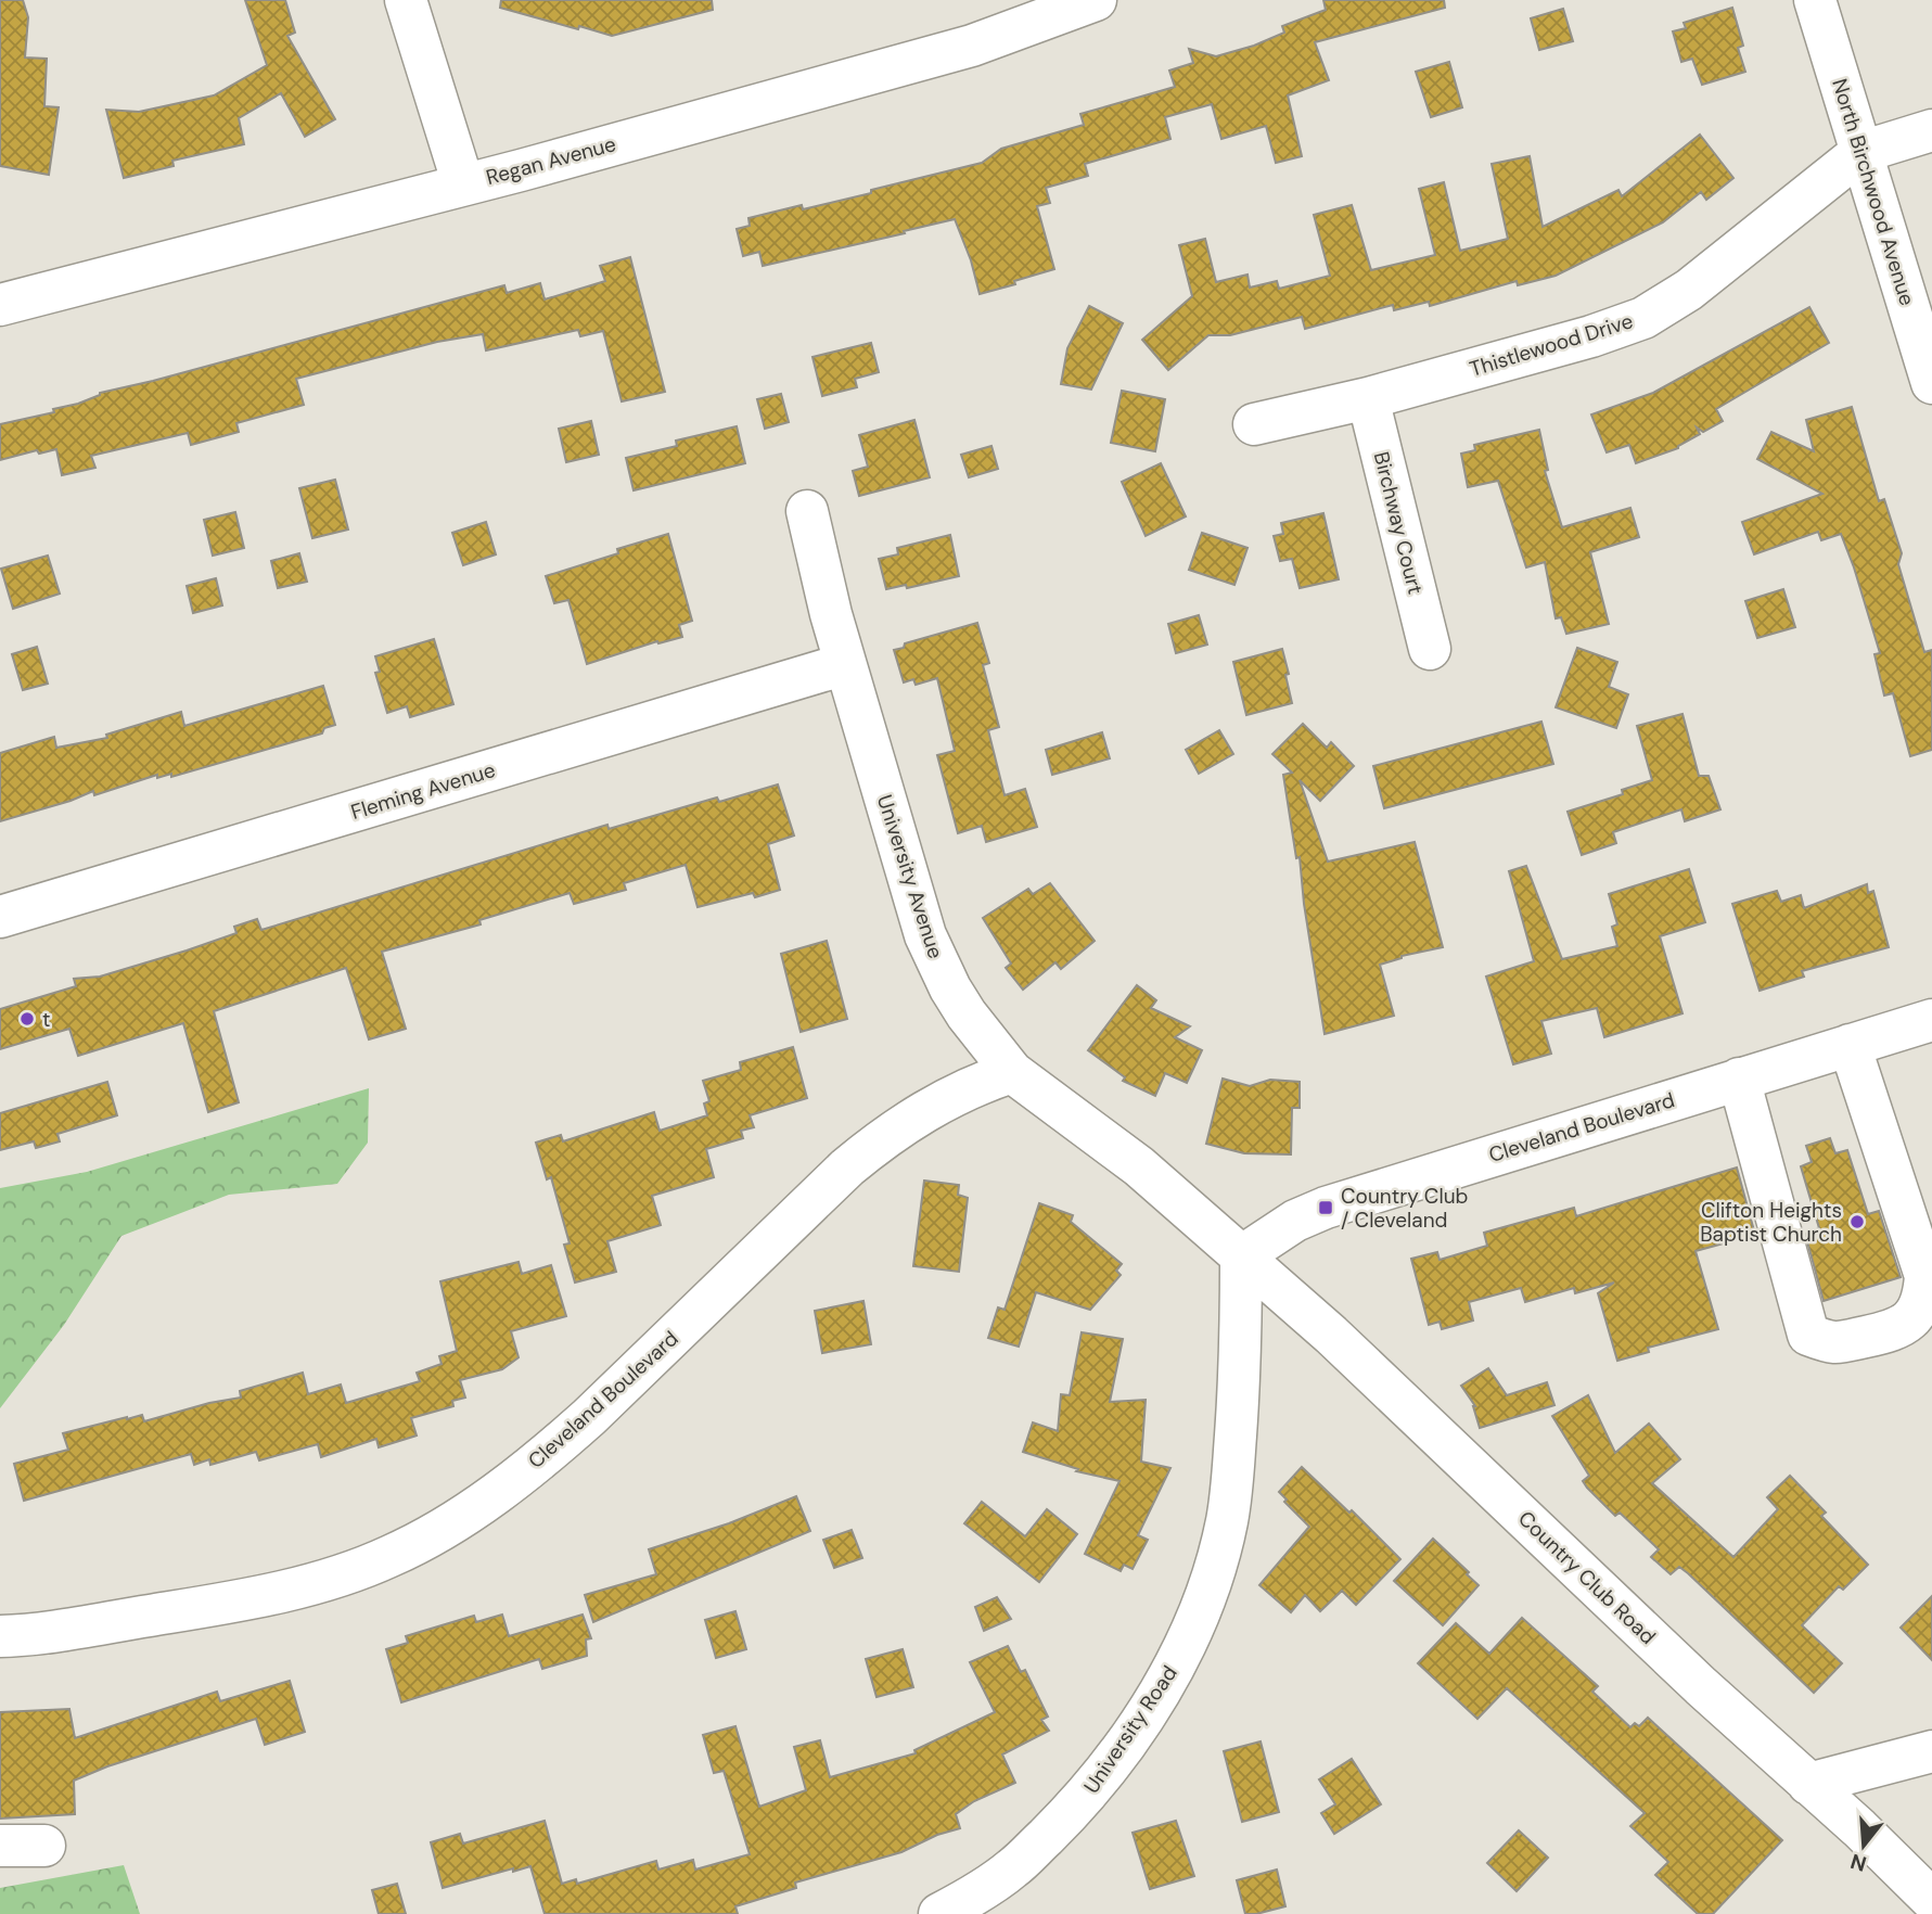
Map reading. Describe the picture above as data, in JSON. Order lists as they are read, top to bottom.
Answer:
{
  "streets": {
    "street": [
      "Regan Avenue",
      "North Birchwood Avenue",
      "Thistlewood Drive",
      "Birchway Court",
      "Fleming Avenue",
      "University Avenue",
      "Cleveland Boulevard",
      "Country Club Road",
      "University Road"
    ]
  },
  "crossings": [
    ["North Birchwood Avenue", "Thistlewood Drive"],
    ["Thistlewood Drive", "Birchway Court"],
    ["Fleming Avenue", "University Avenue"],
    ["University Avenue", "Cleveland Boulevard"],
    ["University Avenue", "Country Club Road"],
    ["University Avenue", "University Road"],
    ["Cleveland Boulevard", "Country Club Road"],
    ["Cleveland Boulevard", "University Road"],
    ["Country Club Road", "University Road"]
  ],
  "places": {
    "other": ["t", "Clifton Heights Baptist Church"],
    "transit": ["Country Club / Cleveland"]
  },
  "north": "bottom"
}
